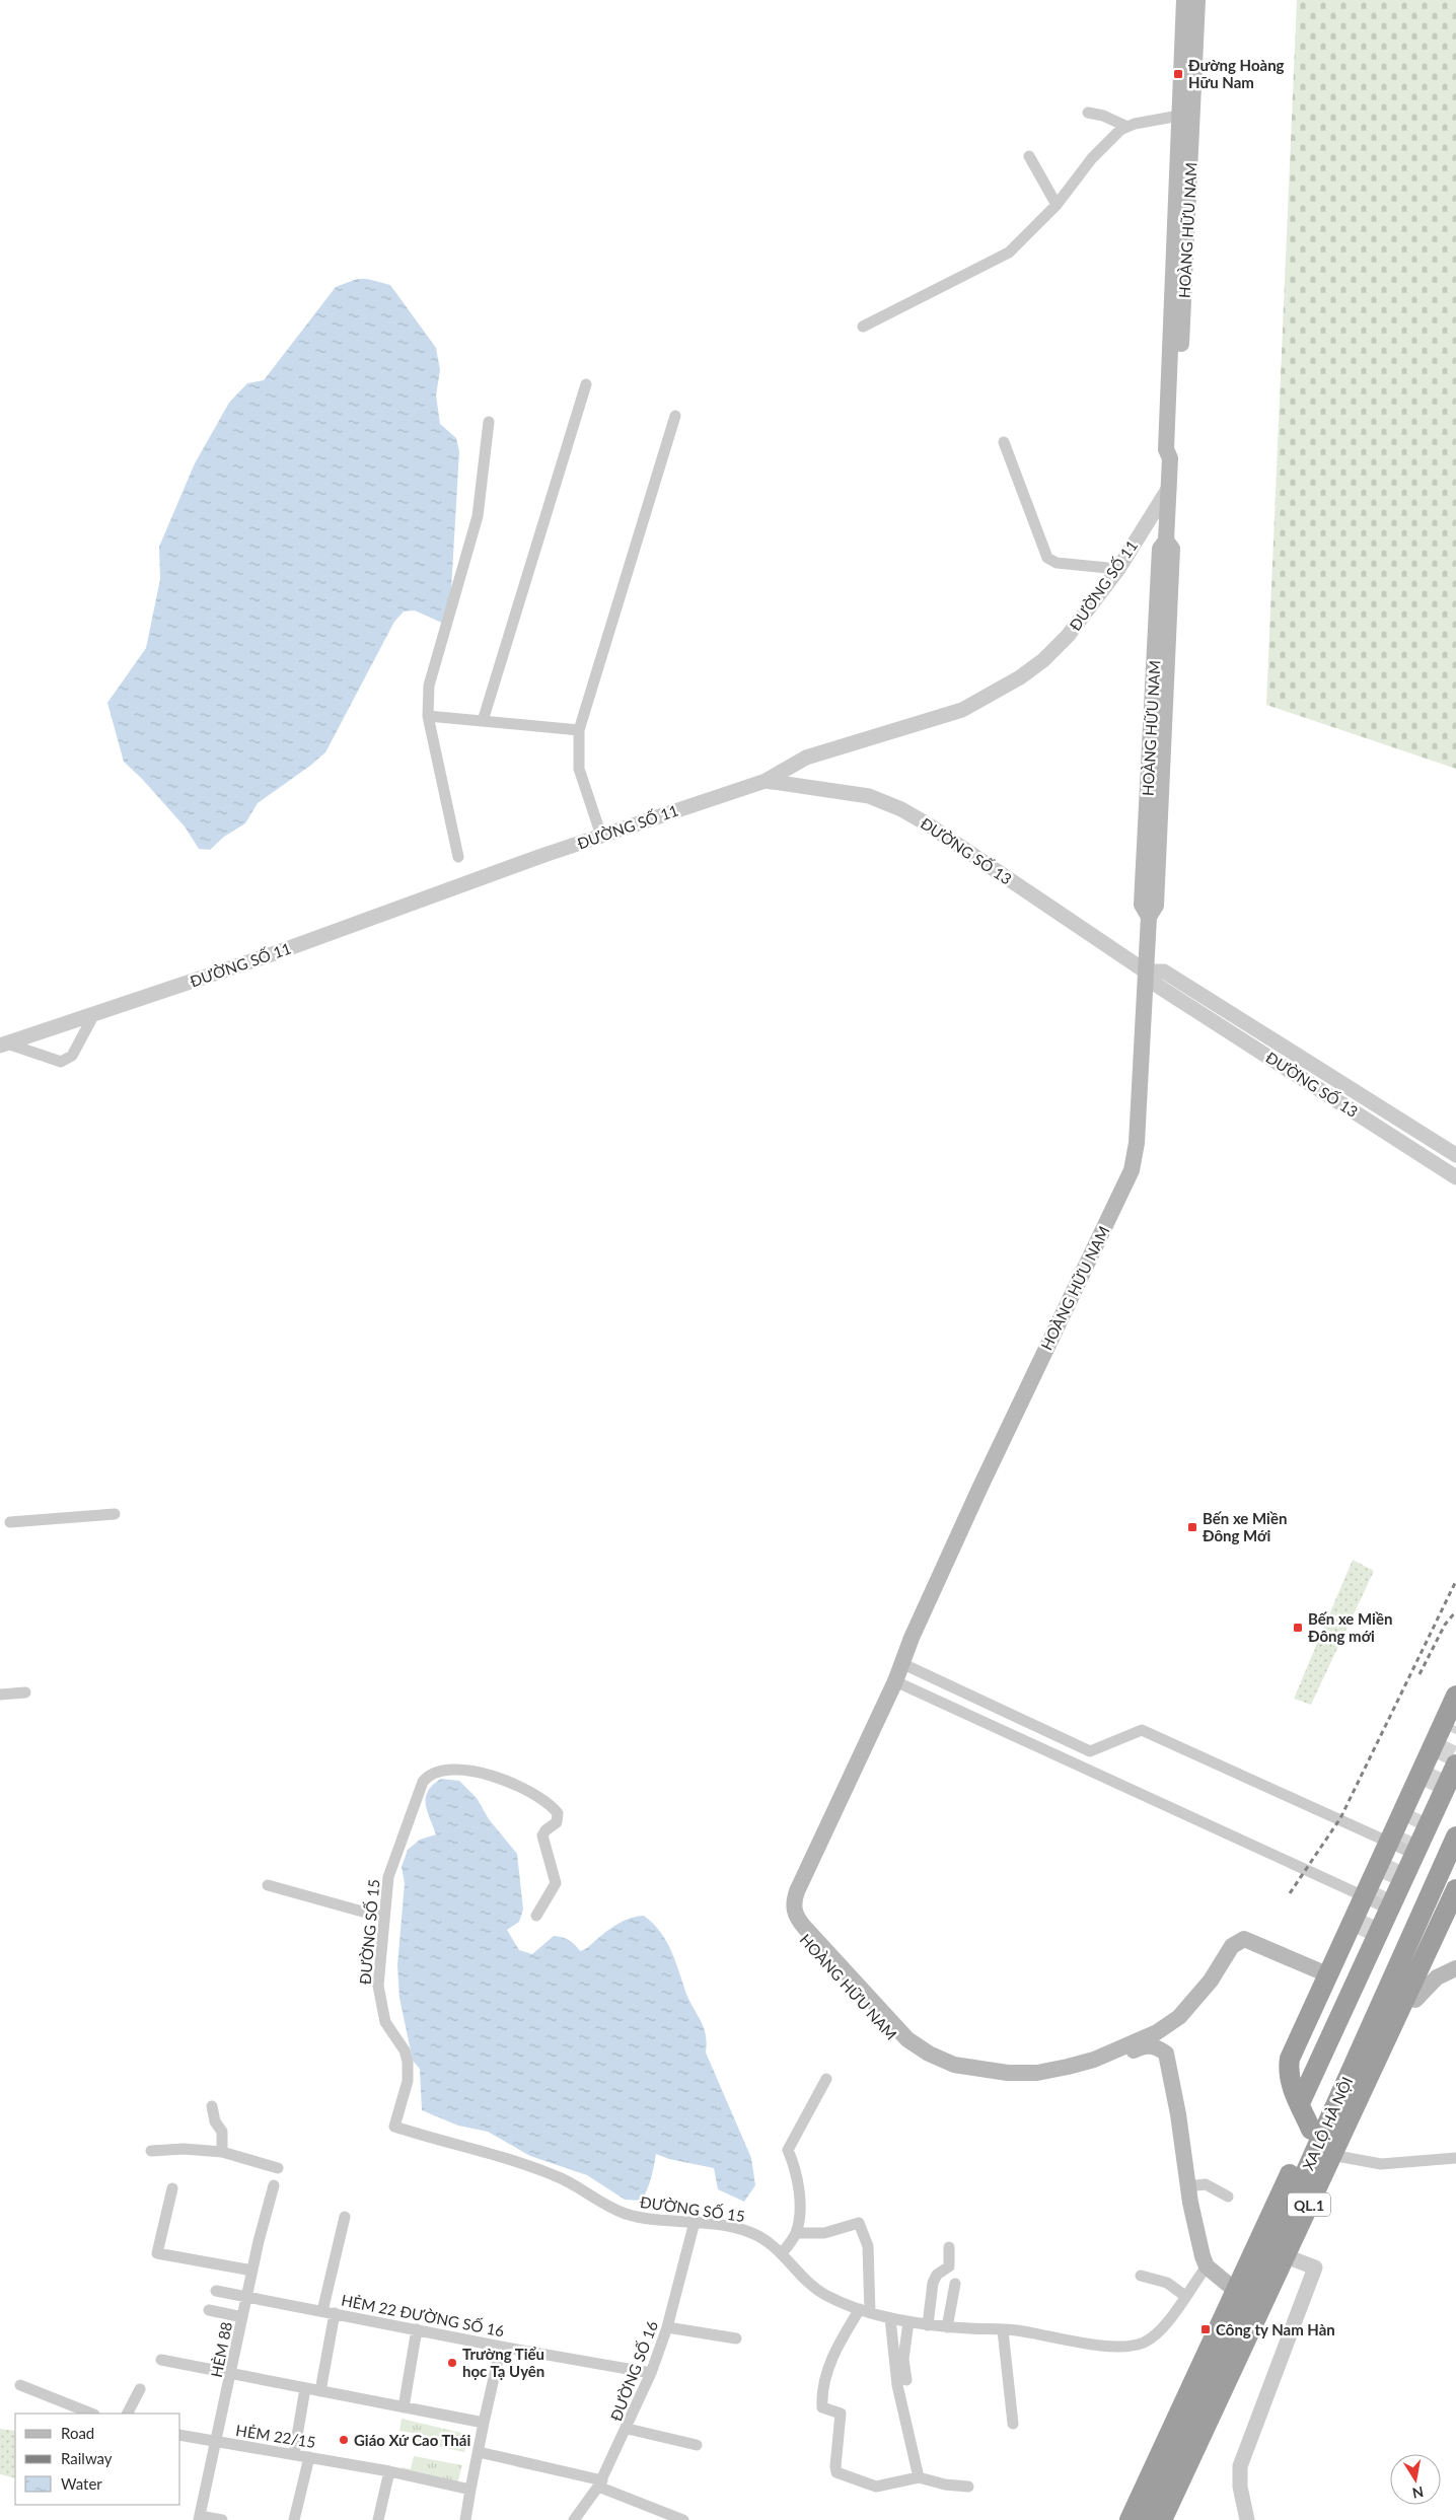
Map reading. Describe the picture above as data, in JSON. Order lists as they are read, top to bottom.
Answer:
{
  "streets": {
    "highway": ["XA LỘ HÀ NỘI", "QL.1"],
    "main road": ["HOÀNG HỮU NAM"],
    "street": [
      "ĐƯỜNG SỐ 11",
      "ĐƯỜNG SỐ 13",
      "ĐƯỜNG SỐ 15",
      "HẺM 22 ĐƯỜNG SỐ 16",
      "HẺM 88",
      "ĐƯỜNG SỐ 16",
      "HẺM 22/15"
    ]
  },
  "crossings": [
    ["HOÀNG HỮU NAM", "ĐƯỜNG SỐ 11"],
    ["HOÀNG HỮU NAM", "ĐƯỜNG SỐ 13"],
    ["HOÀNG HỮU NAM", "ĐƯỜNG SỐ 15"],
    ["HOÀNG HỮU NAM", "XA LỘ HÀ NỘI"],
    ["ĐƯỜNG SỐ 11", "ĐƯỜNG SỐ 13"],
    ["ĐƯỜNG SỐ 15", "ĐƯỜNG SỐ 16"],
    ["HẺM 22 ĐƯỜNG SỐ 16", "HẺM 88"],
    ["HẺM 22 ĐƯỜNG SỐ 16", "ĐƯỜNG SỐ 16"],
    ["HẺM 88", "HẺM 22/15"]
  ],
  "places": {
    "transit": [
      "Đường Hoàng Hữu Nam",
      "Bến xe Miền Đông Mới",
      "Bến xe Miền Đông mới",
      "Công ty Nam Hàn"
    ],
    "other": ["Trường Tiểu học Tạ Uyên", "Giáo Xứ Cao Thái"]
  },
  "legend": ["Road", "Railway", "Water"],
  "north": "bottom"
}
